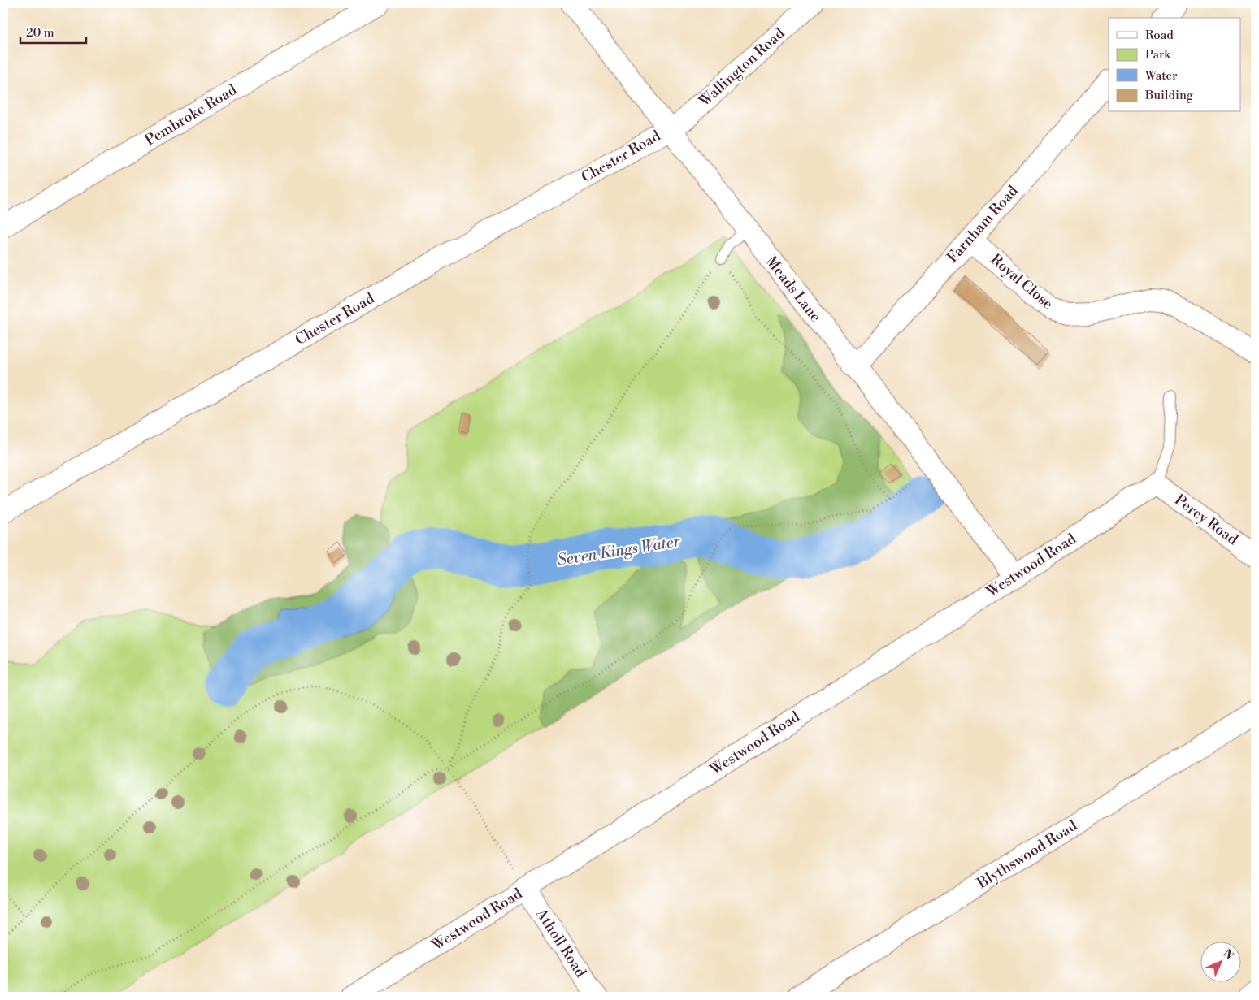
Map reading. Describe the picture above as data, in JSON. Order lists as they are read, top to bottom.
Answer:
{
  "streets": {
    "street": [
      "Wallington Road",
      "Pembroke Road",
      "Chester Road",
      "Farnham Road",
      "Royal Close",
      "Meads Lane",
      "Percy Road",
      "Westwood Road",
      "Blythswood Road",
      "Atholl Road"
    ]
  },
  "crossings": [
    ["Wallington Road", "Chester Road"],
    ["Wallington Road", "Meads Lane"],
    ["Chester Road", "Meads Lane"],
    ["Farnham Road", "Royal Close"],
    ["Farnham Road", "Meads Lane"],
    ["Meads Lane", "Westwood Road"],
    ["Percy Road", "Westwood Road"],
    ["Westwood Road", "Atholl Road"]
  ],
  "water": ["Seven Kings Water"],
  "legend": [
    "Road",
    "Park",
    "Water",
    "Building"
  ],
  "scale_bar": "20 m",
  "north": "top right"
}
